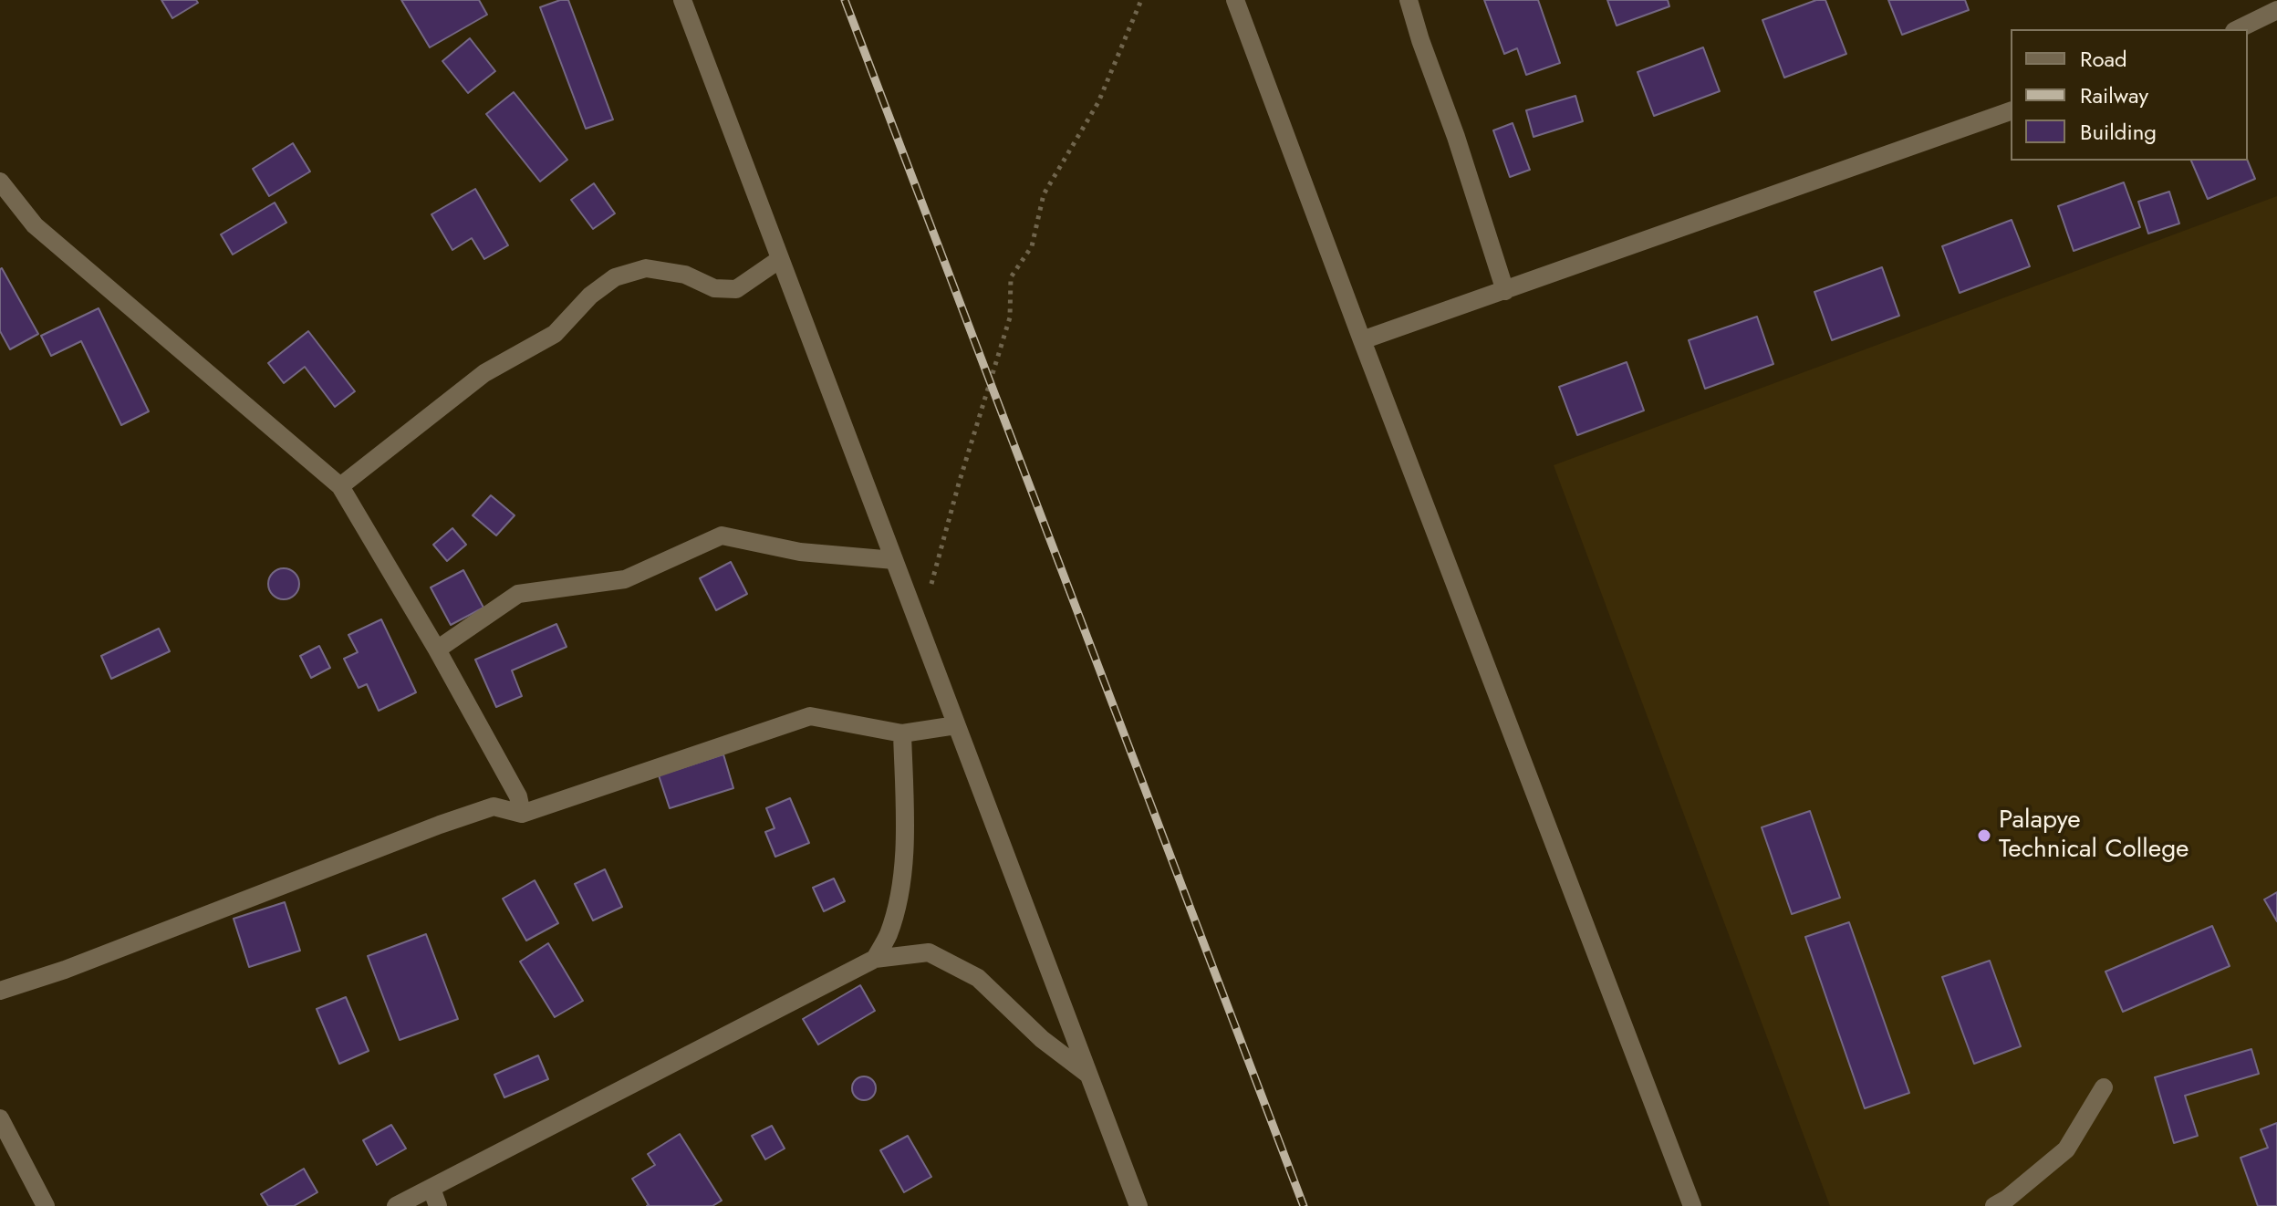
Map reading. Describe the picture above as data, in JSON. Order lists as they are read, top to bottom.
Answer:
{
  "places": ["Palapye Technical College"],
  "legend": ["Road", "Railway", "Building"]
}
